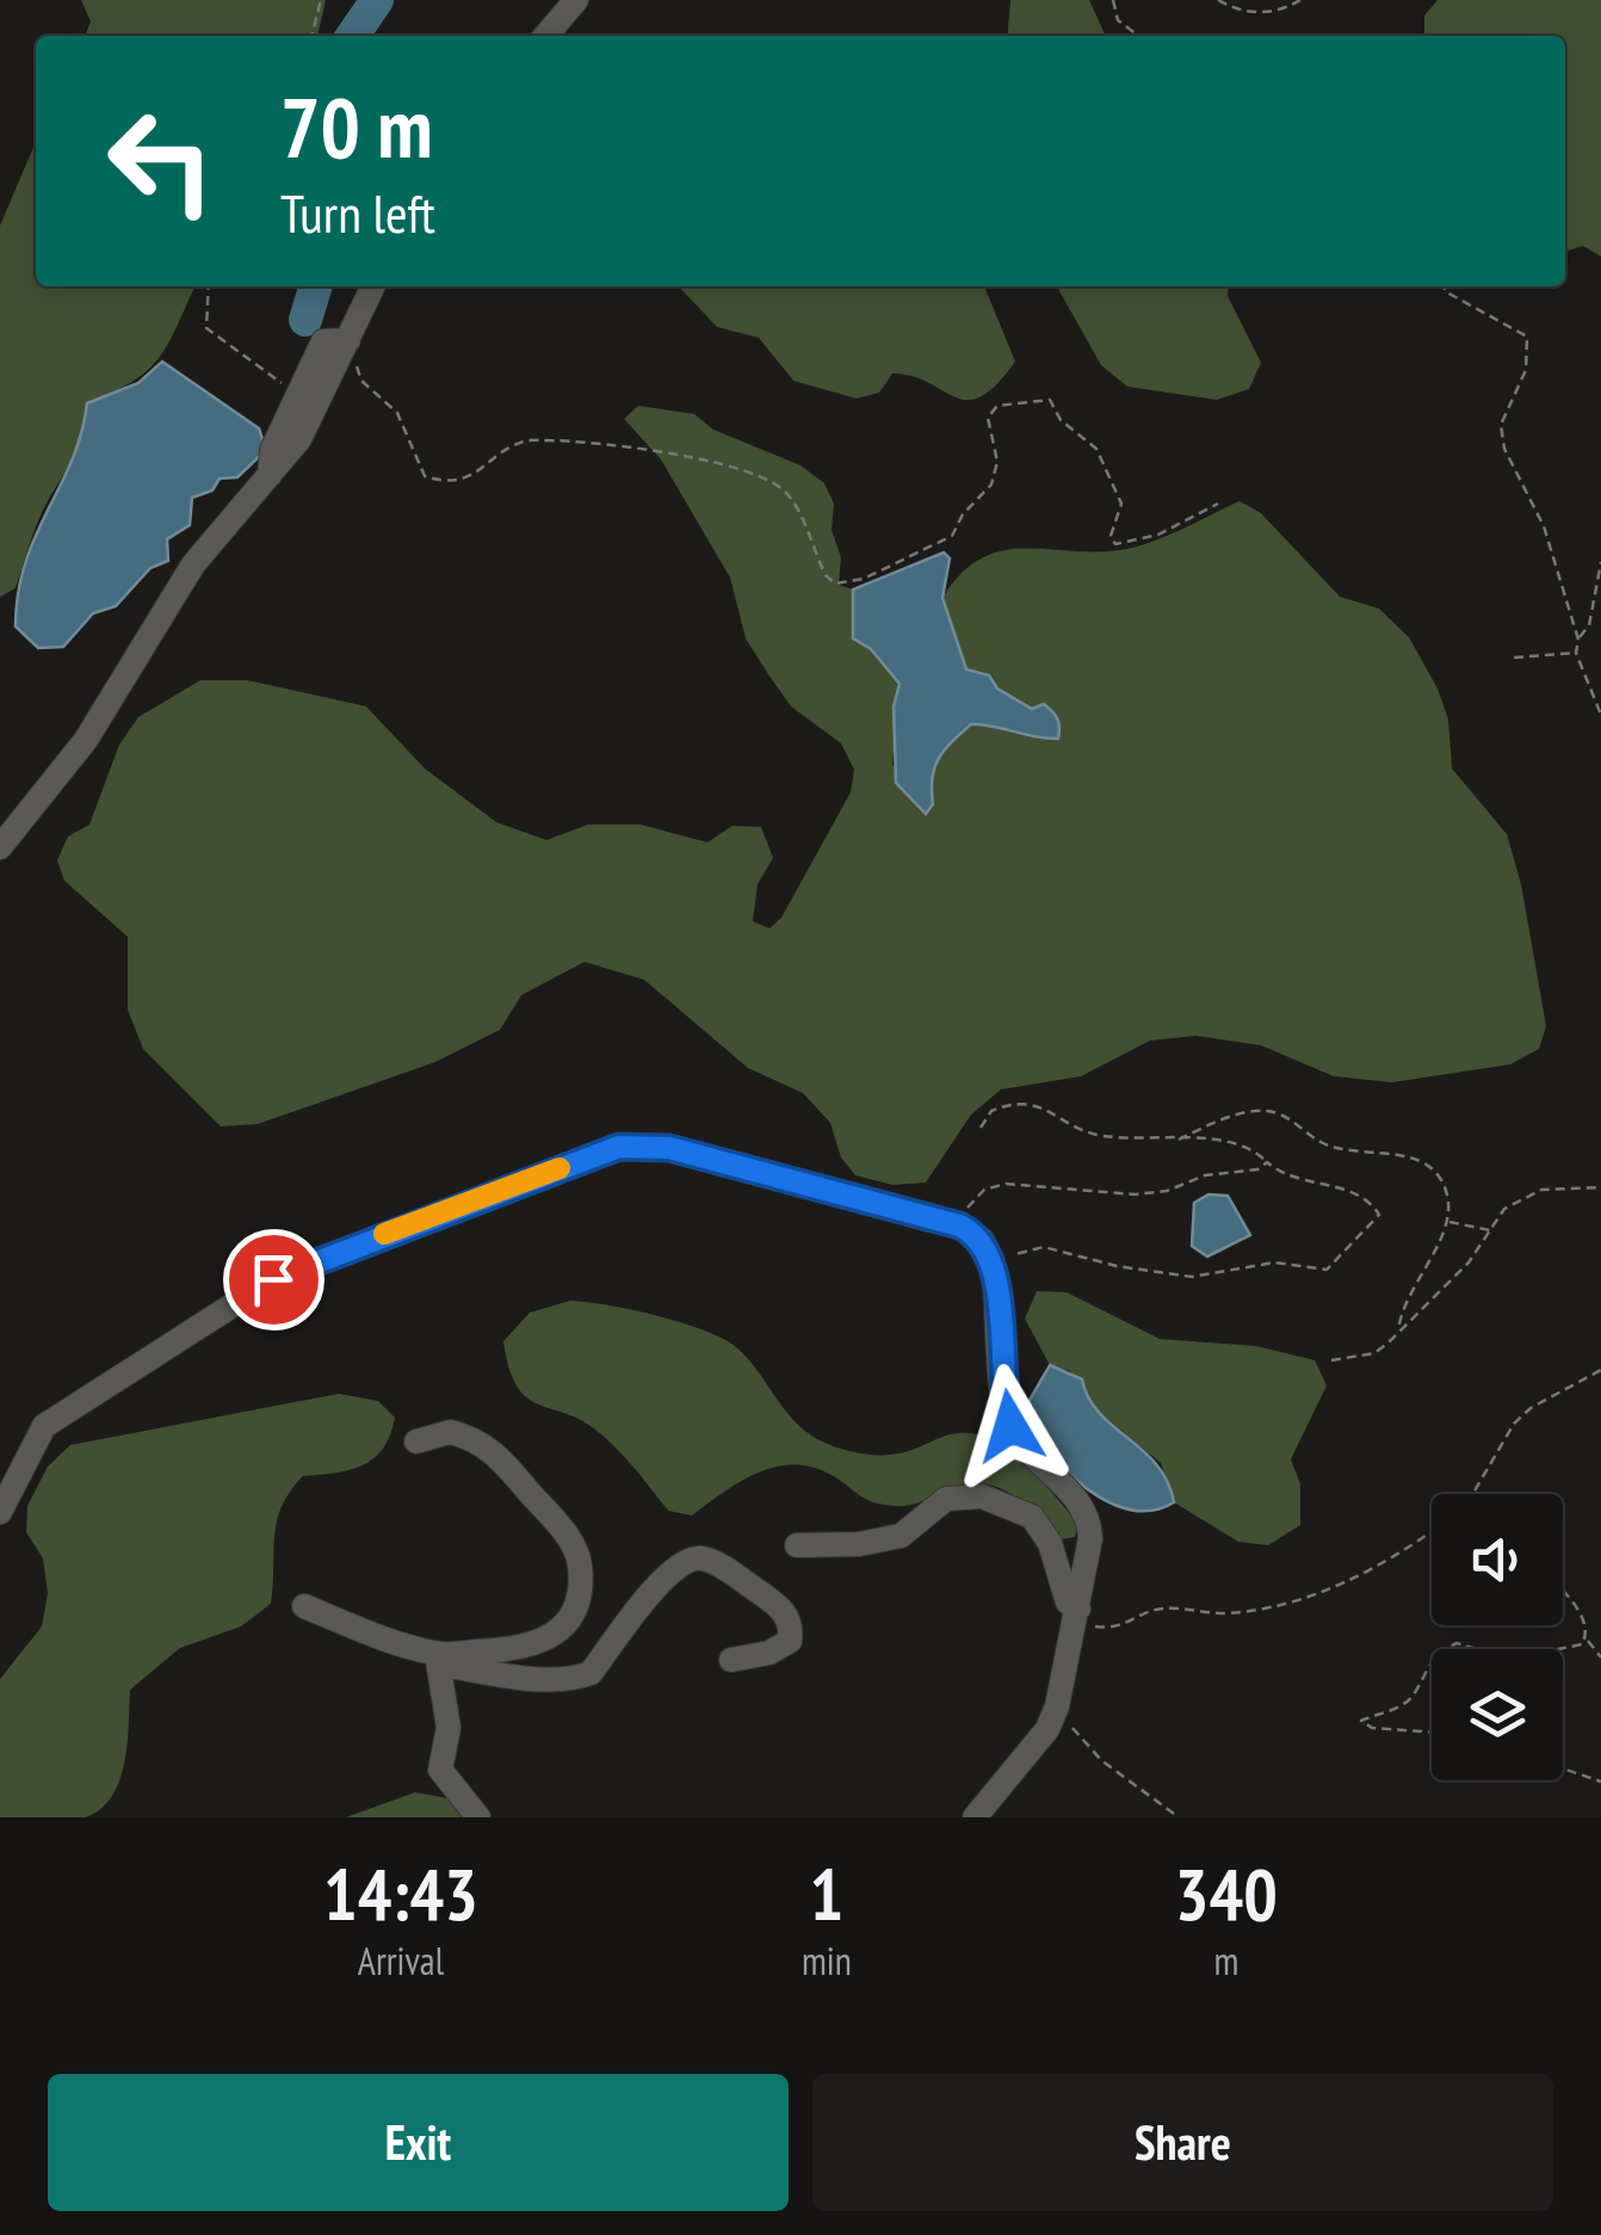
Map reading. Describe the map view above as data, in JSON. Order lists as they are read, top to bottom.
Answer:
{
  "page": {
    "turn": ["70 m", "Turn left"],
    "eta": [
      "14:43",
      "Arrival",
      "1",
      "min",
      "340",
      "m"
    ],
    "buttons": ["Exit", "Share"]
  }
}
